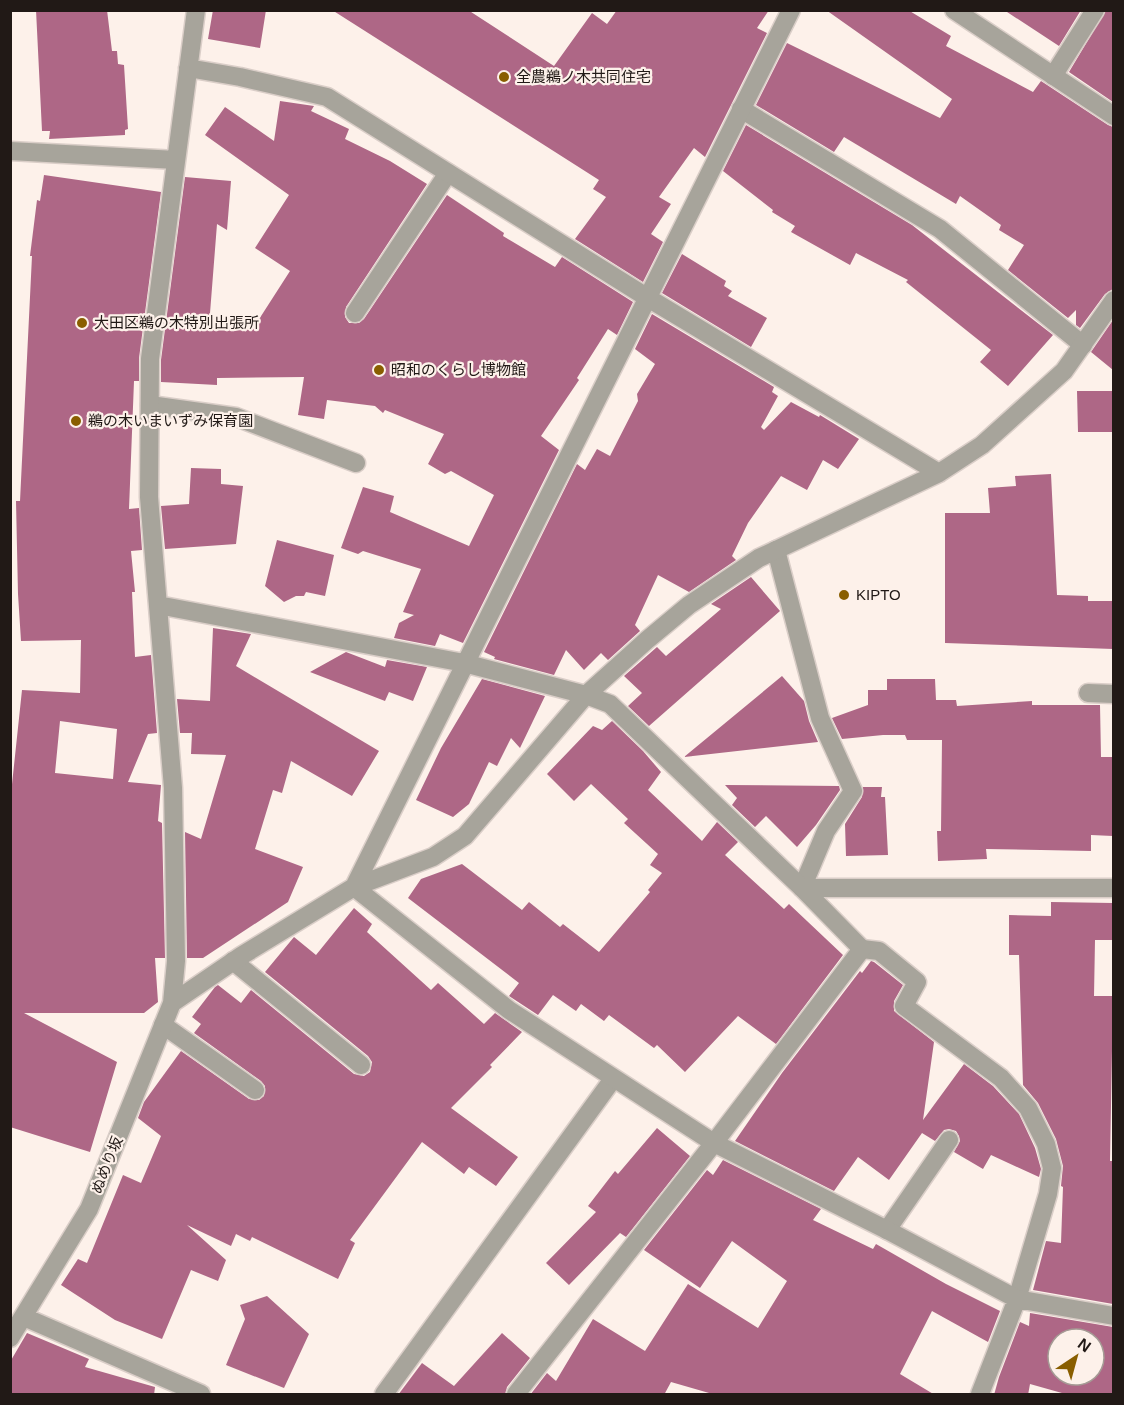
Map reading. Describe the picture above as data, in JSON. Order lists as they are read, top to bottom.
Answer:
{
  "streets": {
    "street": ["ぬめり坂"]
  },
  "places": [
    "全農鵜ノ木共同住宅",
    "大田区鵜の木特別出張所",
    "昭和のくらし博物館",
    "鵜の木いまいずみ保育園",
    "KIPTO"
  ],
  "north": "top right"
}
